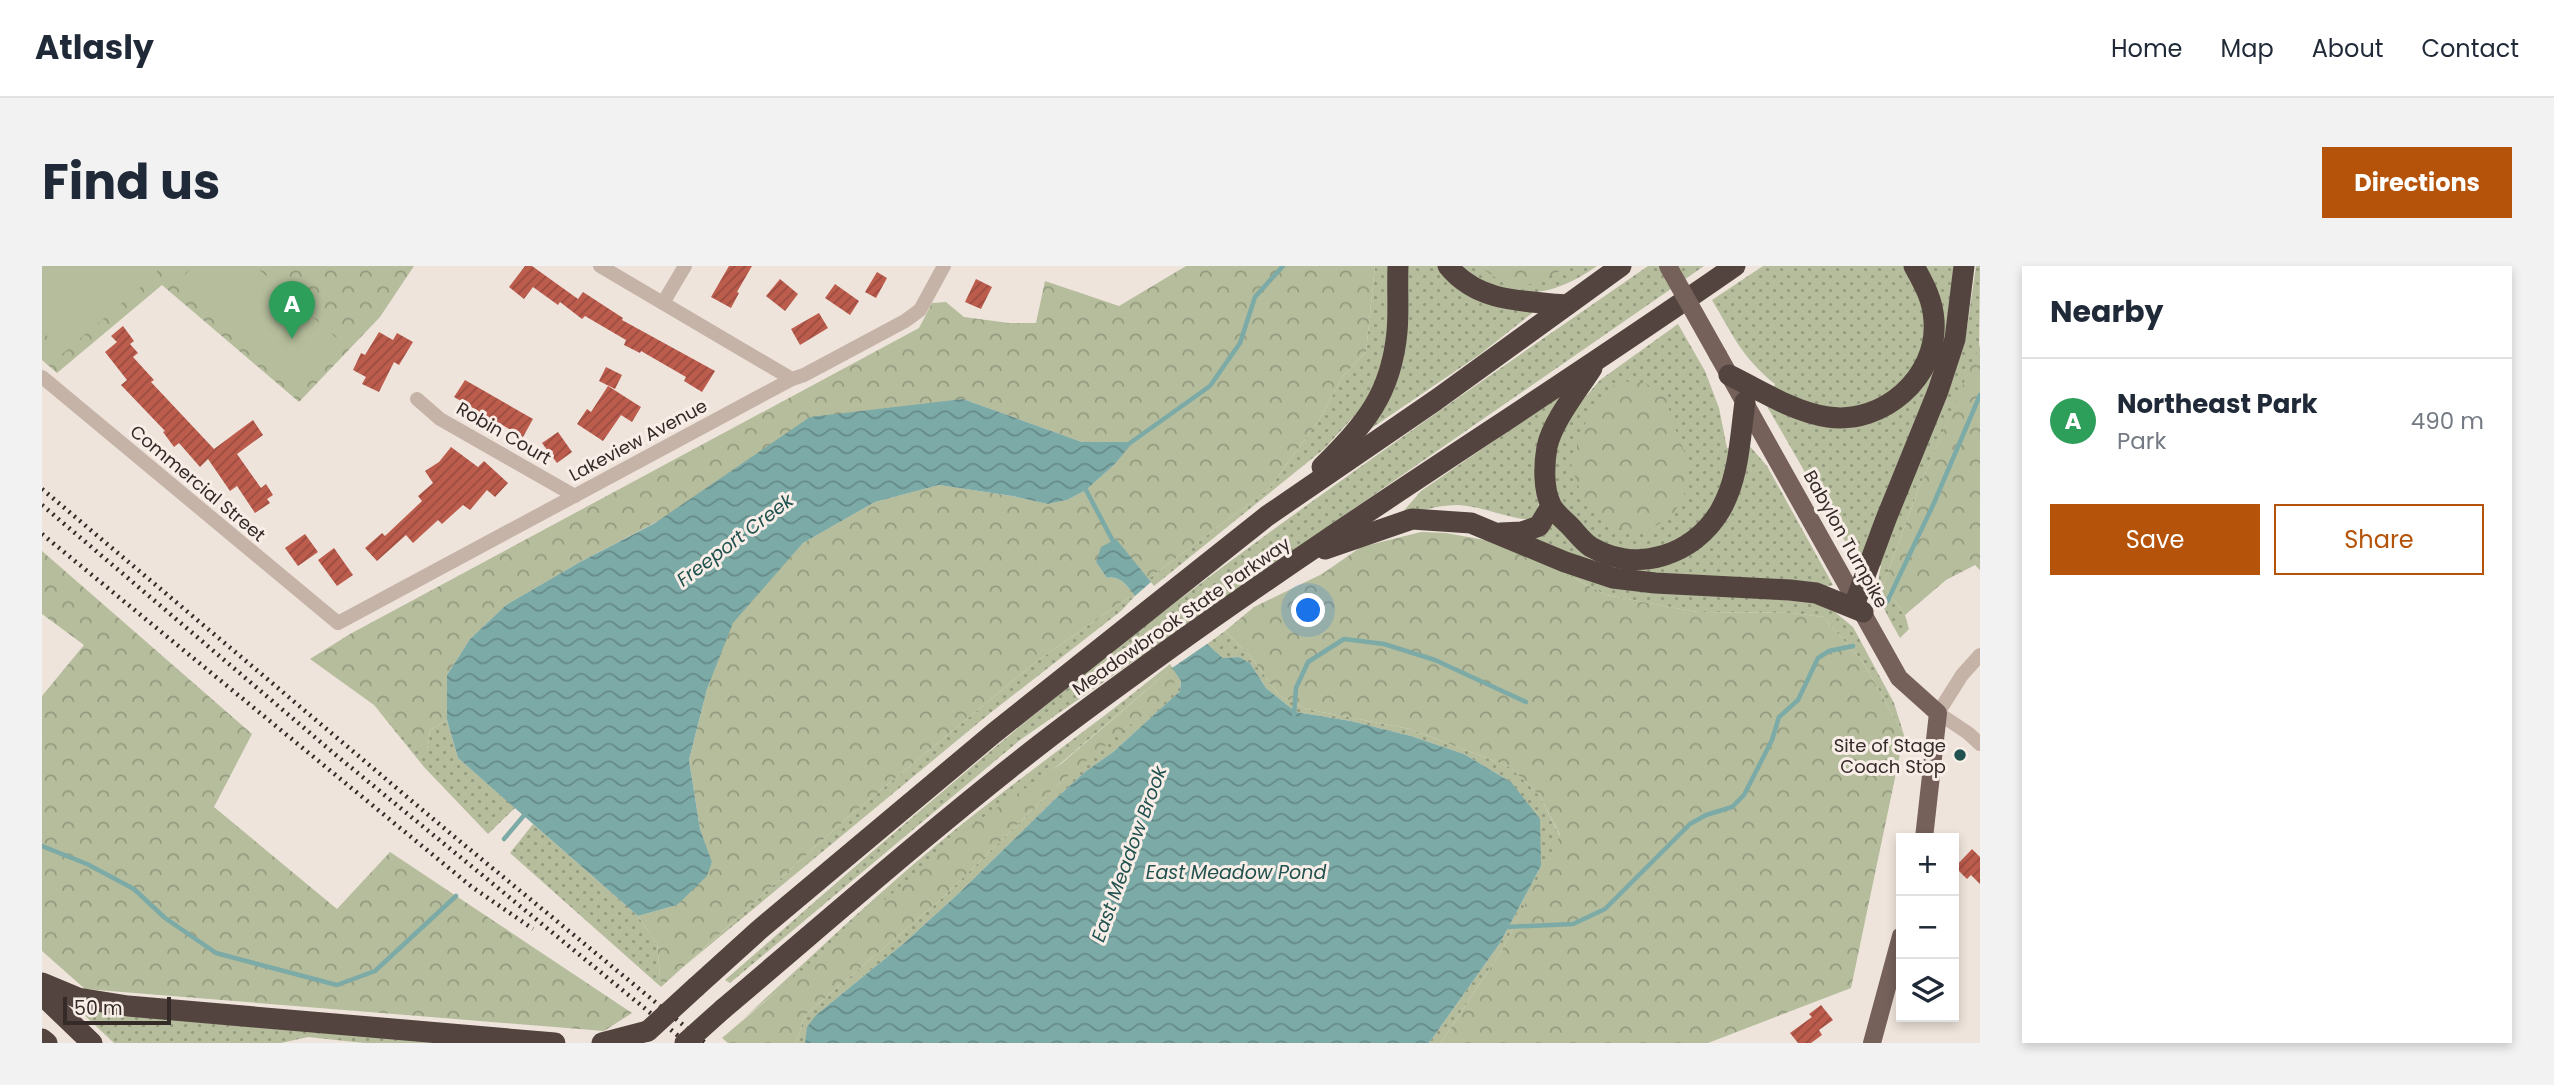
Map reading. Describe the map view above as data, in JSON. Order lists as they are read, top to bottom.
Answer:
{
  "streets": {
    "highway": ["Meadowbrook State Parkway"],
    "main road": ["Babylon Turnpike"],
    "street": ["Robin Court", "Lakeview Avenue", "Commercial Street"]
  },
  "crossings": [
    ["Robin Court", "Lakeview Avenue"],
    ["Lakeview Avenue", "Commercial Street"]
  ],
  "water": ["Freeport Creek", "East Meadow Brook", "East Meadow Pond"],
  "places": ["Site of Stage Coach Stop"],
  "scale_bar": "50 m",
  "page": {
    "header": "Atlasly",
    "nav": [
      "Home",
      "Map",
      "About",
      "Contact"
    ],
    "title": "Find us",
    "buttons": [
      "Directions",
      ["Save", "Share"]
    ],
    "heading": "Nearby",
    "pins": "A",
    "list": [
      {
        "mark": "A",
        "name": "Northeast Park",
        "note": "Park",
        "value": "490 m"
      }
    ],
    "map_buttons": ["+", "−"],
    "scale": "50 m"
  }
}
